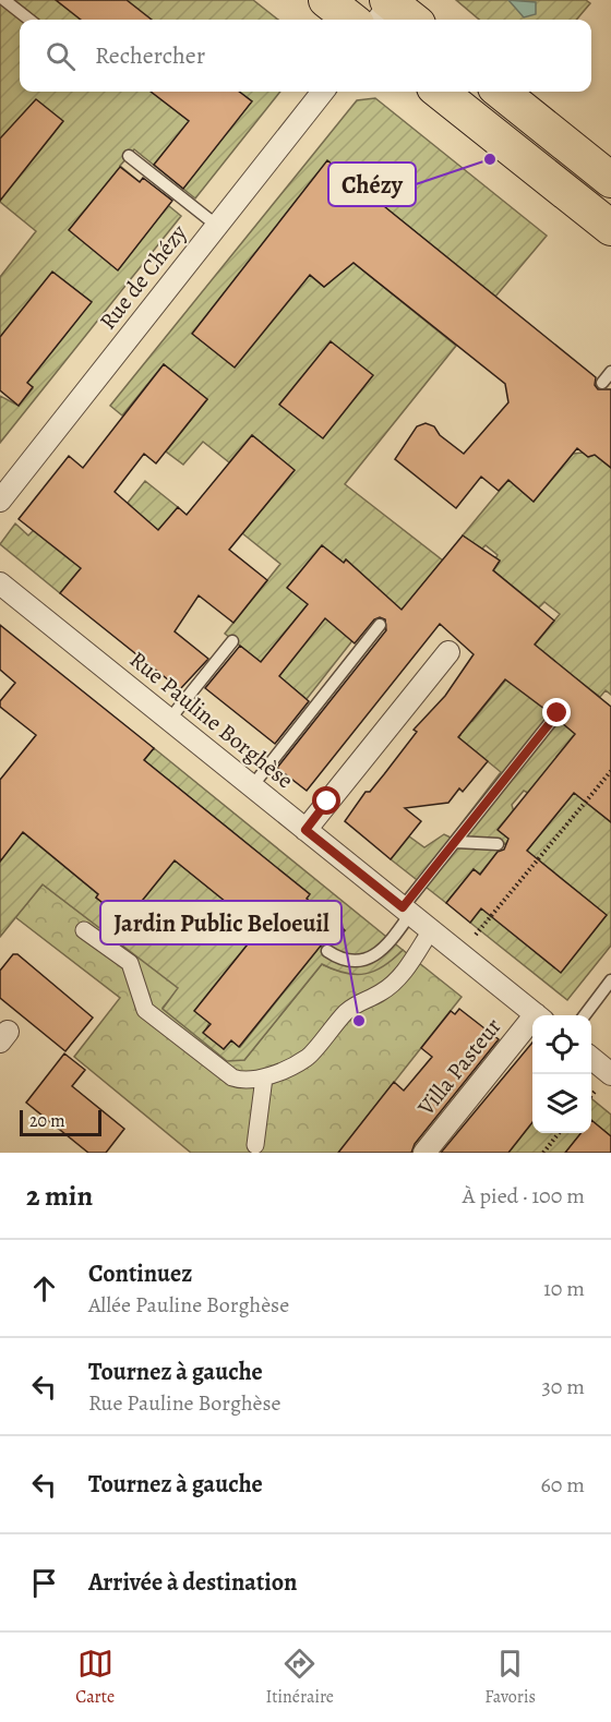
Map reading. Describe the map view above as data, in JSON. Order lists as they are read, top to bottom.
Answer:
{
  "streets": {
    "street": ["Rue de Chézy", "Rue Pauline Borghèse", "Villa Pasteur"]
  },
  "places": ["Chézy", "Jardin Public Beloeuil"],
  "scale_bar": "20 m",
  "page": {
    "search": "Rechercher",
    "scale": "20 m",
    "heading": ["2 min", "À pied · 100 m"],
    "list": [
      ["Continuez", "Allée Pauline Borghèse", "10 m"],
      ["Tournez à gauche", "Rue Pauline Borghèse", "30 m"],
      ["Tournez à gauche", "60 m"],
      "Arrivée à destination"
    ],
    "nav": ["Carte", "Itinéraire", "Favoris"]
  }
}
